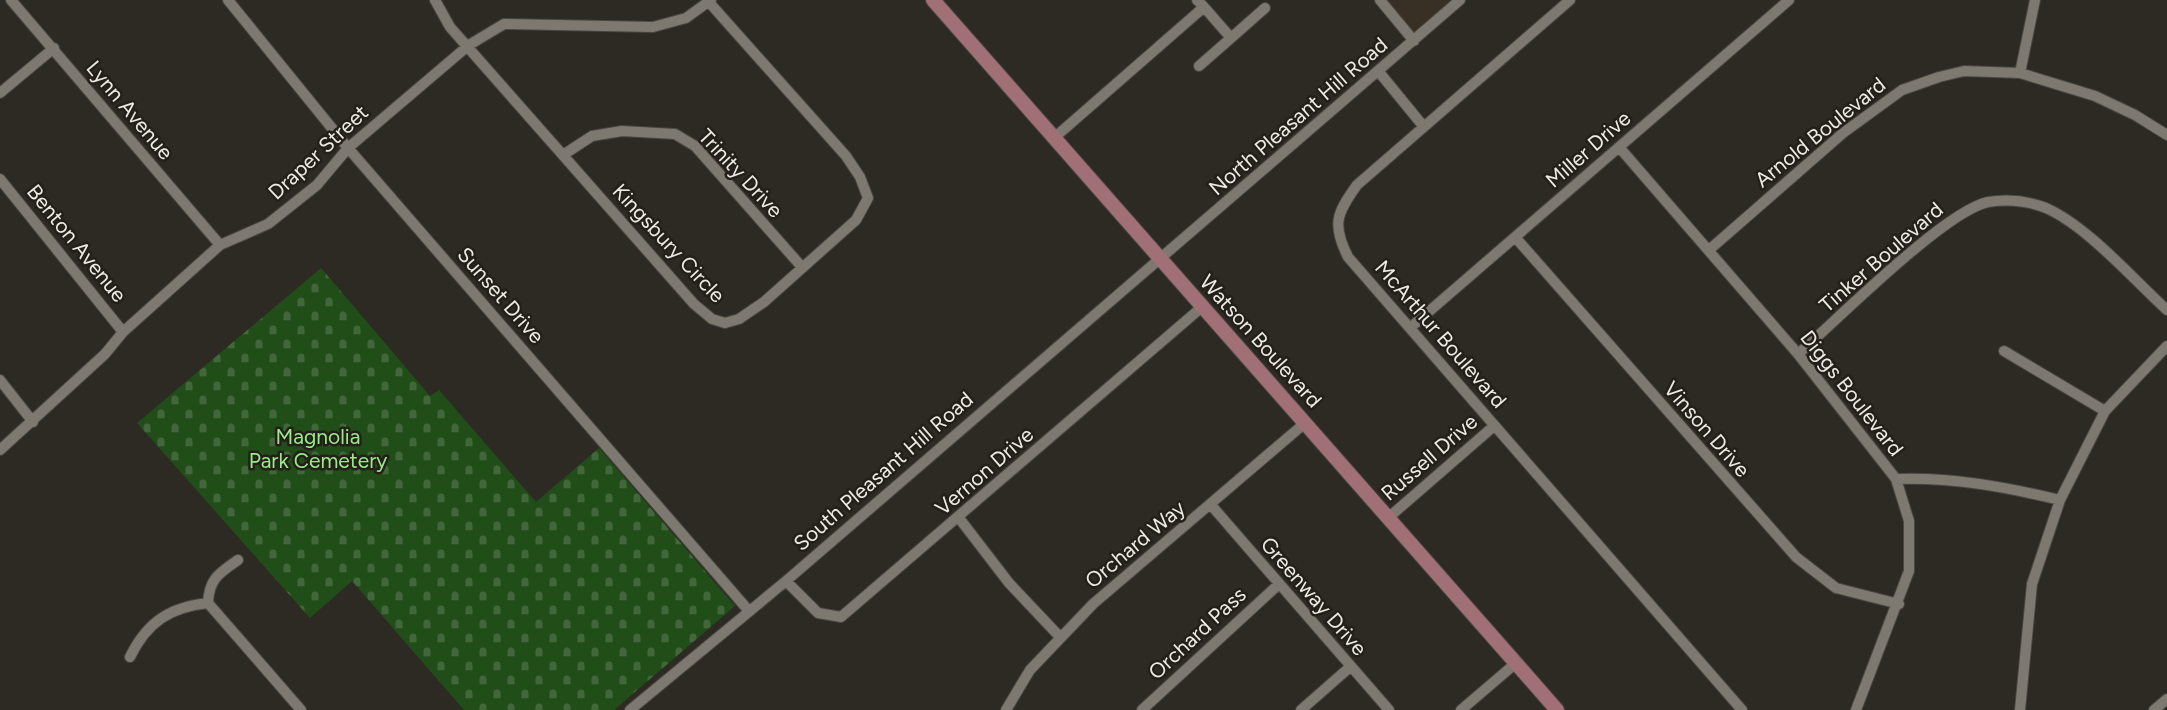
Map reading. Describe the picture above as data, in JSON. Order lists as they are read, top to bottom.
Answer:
{
  "streets": {
    "main road": ["Watson Boulevard"],
    "street": [
      "Lynn Avenue",
      "North Pleasant Hill Road",
      "Arnold Boulevard",
      "Miller Drive",
      "Draper Street",
      "Trinity Drive",
      "Benton Avenue",
      "Kingsbury Circle",
      "Tinker Boulevard",
      "Sunset Drive",
      "McArthur Boulevard",
      "Diggs Boulevard",
      "Vinson Drive",
      "Russell Drive",
      "South Pleasant Hill Road",
      "Vernon Drive",
      "Orchard Way",
      "Greenway Drive",
      "Orchard Pass"
    ]
  },
  "crossings": [
    ["Lynn Avenue", "Draper Street"],
    ["North Pleasant Hill Road", "Watson Boulevard"],
    ["North Pleasant Hill Road", "South Pleasant Hill Road"],
    ["Arnold Boulevard", "Diggs Boulevard"],
    ["Miller Drive", "McArthur Boulevard"],
    ["Miller Drive", "Diggs Boulevard"],
    ["Miller Drive", "Vinson Drive"],
    ["Draper Street", "Benton Avenue"],
    ["Draper Street", "Kingsbury Circle"],
    ["Draper Street", "Sunset Drive"],
    ["Trinity Drive", "Kingsbury Circle"],
    ["Tinker Boulevard", "Diggs Boulevard"],
    ["Sunset Drive", "South Pleasant Hill Road"],
    ["McArthur Boulevard", "Russell Drive"],
    ["Watson Boulevard", "Russell Drive"],
    ["Watson Boulevard", "South Pleasant Hill Road"],
    ["Watson Boulevard", "Vernon Drive"],
    ["Watson Boulevard", "Orchard Way"],
    ["Diggs Boulevard", "Vinson Drive"],
    ["South Pleasant Hill Road", "Vernon Drive"],
    ["Orchard Way", "Greenway Drive"],
    ["Greenway Drive", "Orchard Pass"]
  ],
  "parks": ["Magnolia Park Cemetery"]
}
